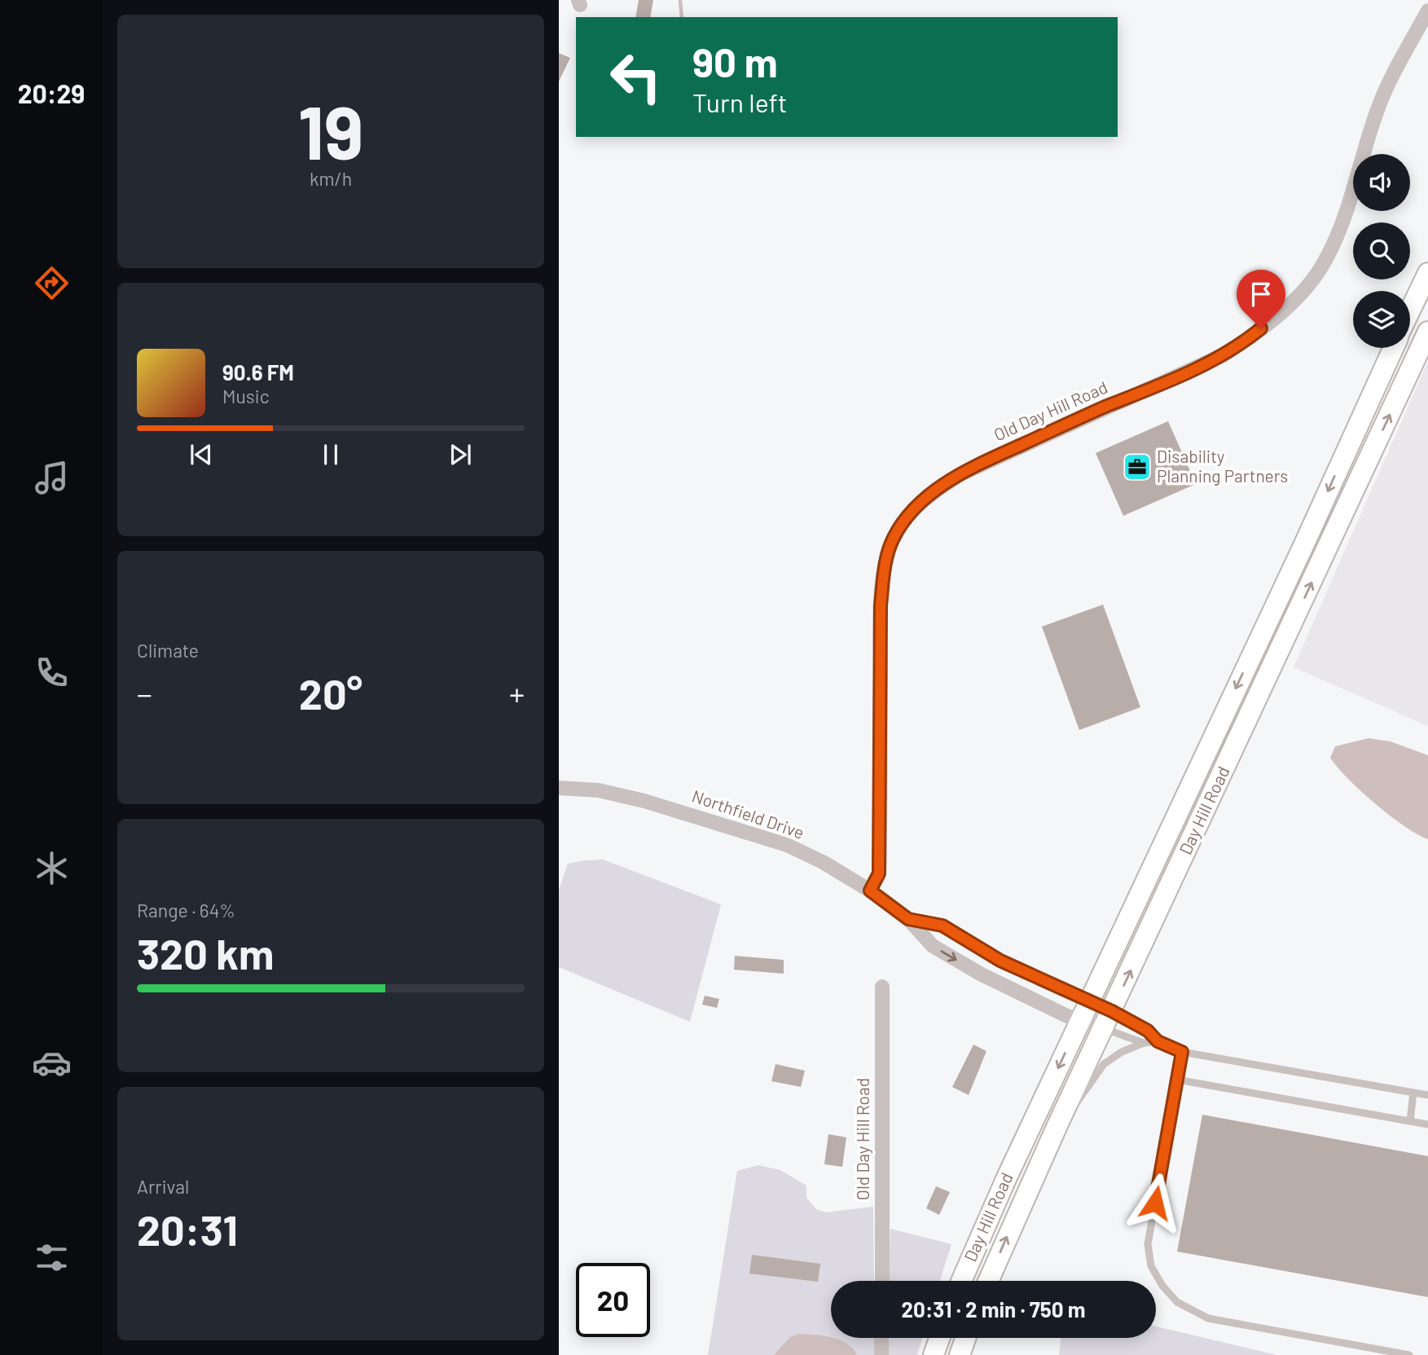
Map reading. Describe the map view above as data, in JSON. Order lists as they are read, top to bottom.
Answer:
{
  "streets": {
    "main road": ["Day Hill Road"],
    "street": ["Old Day Hill Road", "Northfield Drive"]
  },
  "crossings": [
    ["Old Day Hill Road", "Northfield Drive"],
    ["Day Hill Road", "Northfield Drive"]
  ],
  "places": {
    "office": ["Disability Planning Partners"]
  },
  "page": {
    "tabs": "20:29",
    "tile": [
      ["19", "km/h"],
      "Climate",
      ["Range · 64%", "320 km"],
      ["Arrival", "20:31"]
    ],
    "turn": ["90 m", "Turn left"],
    "song": ["90.6 FM", "Music"],
    "heat": ["−", "20°", "+"],
    "limit": "20",
    "trip": "20:31 · 2 min · 750 m"
  }
}
